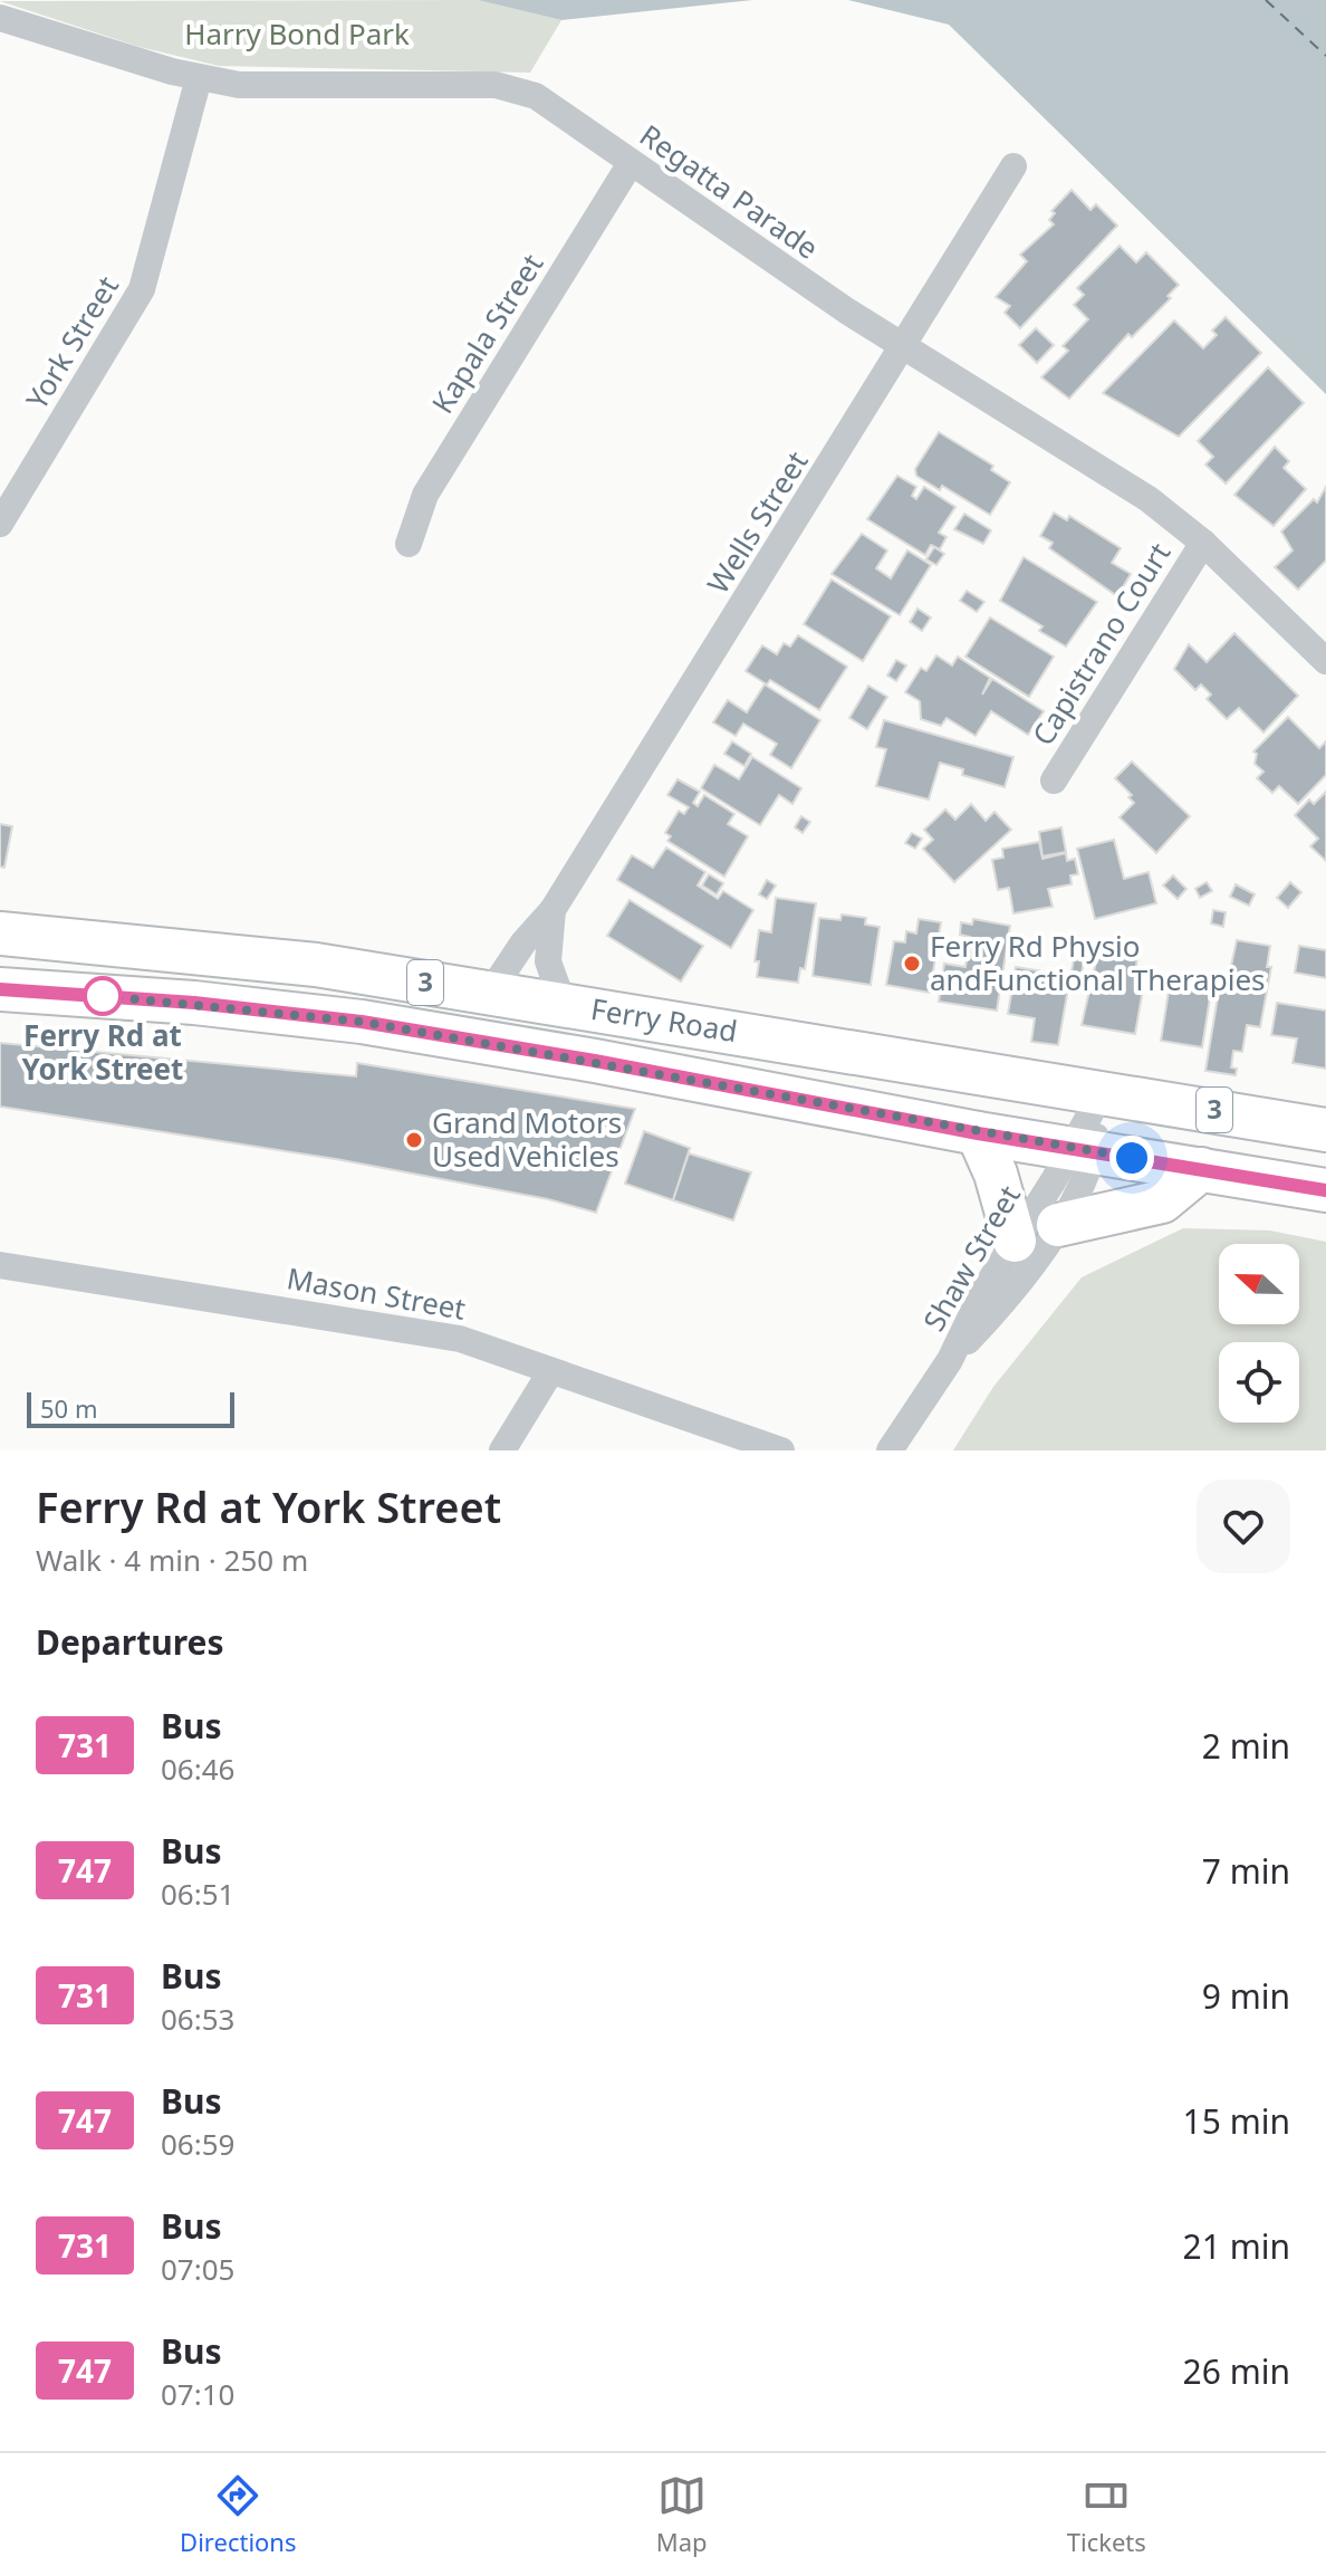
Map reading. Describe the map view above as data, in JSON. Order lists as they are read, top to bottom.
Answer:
{
  "streets": {
    "main road": ["3", "Ferry Road"],
    "street": [
      "Regatta Parade",
      "Kapala Street",
      "York Street",
      "Wells Street",
      "Capistrano Court",
      "Shaw Street",
      "Mason Street"
    ]
  },
  "crossings": [
    ["Regatta Parade", "Kapala Street"],
    ["Regatta Parade", "York Street"],
    ["Regatta Parade", "Wells Street"],
    ["Regatta Parade", "Capistrano Court"],
    ["Wells Street", "Ferry Road"],
    ["Ferry Road", "Shaw Street"]
  ],
  "parks": ["Harry Bond Park"],
  "places": ["Ferry Rd Physio andFunctional Therapies", "Ferry Rd at York Street", "Grand Motors Used Vehicles"],
  "lines": ["bus line 731"],
  "scale_bar": "50 m",
  "north": "left",
  "page": {
    "scale": "50 m",
    "heading": [
      ["Ferry Rd at York Street", "Walk · 4 min · 250 m"],
      "Departures"
    ],
    "list": [
      {
        "mark": "731",
        "name": "Bus",
        "note": "06:46",
        "value": "2 min"
      },
      {
        "mark": "747",
        "name": "Bus",
        "note": "06:51",
        "value": "7 min"
      },
      {
        "mark": "731",
        "name": "Bus",
        "note": "06:53",
        "value": "9 min"
      },
      {
        "mark": "747",
        "name": "Bus",
        "note": "06:59",
        "value": "15 min"
      },
      {
        "mark": "731",
        "name": "Bus",
        "note": "07:05",
        "value": "21 min"
      },
      {
        "mark": "747",
        "name": "Bus",
        "note": "07:10",
        "value": "26 min"
      }
    ],
    "tabs": ["Directions", "Map", "Tickets"]
  }
}
